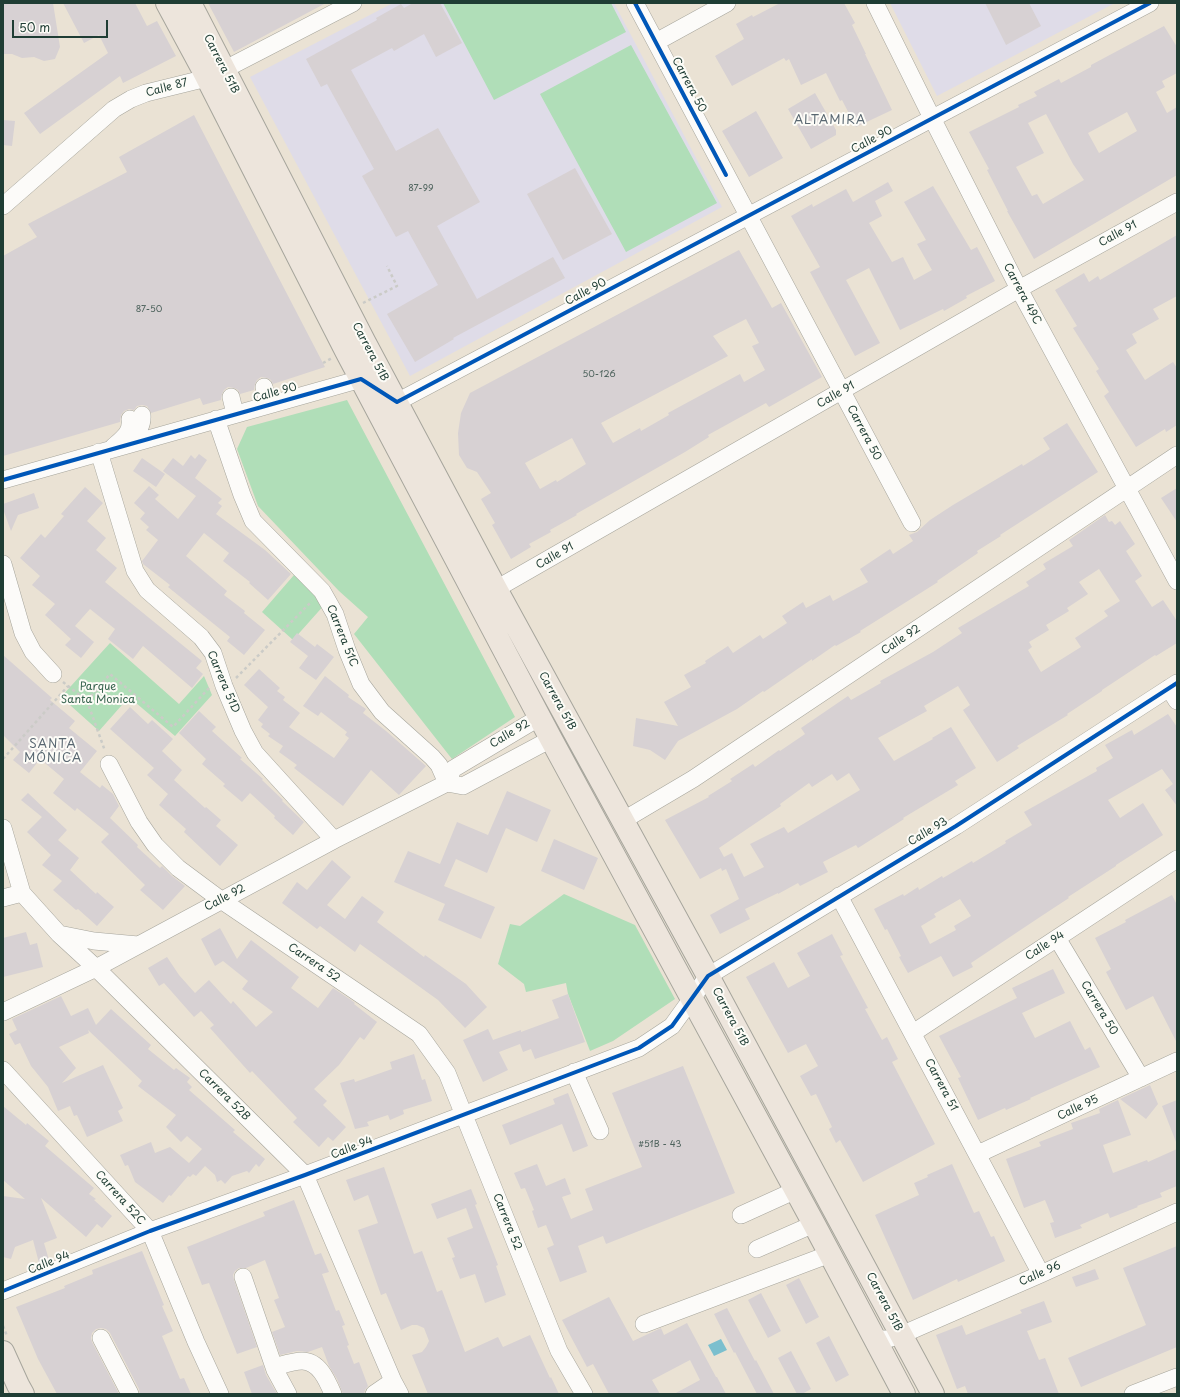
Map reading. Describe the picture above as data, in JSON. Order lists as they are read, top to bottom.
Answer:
{
  "streets": {
    "main road": ["Carrera 51B"],
    "street": [
      "Carrera 50",
      "Calle 87",
      "Calle 90",
      "Calle 91",
      "Carrera 49C",
      "Carrera 51C",
      "Calle 92",
      "Carrera 51D",
      "Calle 93",
      "Calle 94",
      "Carrera 52",
      "Carrera 51",
      "Carrera 52B",
      "Calle 95",
      "Carrera 52C",
      "Calle 96"
    ]
  },
  "crossings": [
    ["Carrera 51B", "Calle 87"],
    ["Carrera 51B", "Calle 90"],
    ["Carrera 51B", "Calle 91"],
    ["Carrera 51B", "Calle 92"],
    ["Carrera 51B", "Calle 93"],
    ["Carrera 51B", "Calle 94"],
    ["Carrera 51B", "Calle 96"],
    ["Carrera 50", "Calle 90"],
    ["Carrera 50", "Calle 91"],
    ["Carrera 50", "Calle 94"],
    ["Carrera 50", "Calle 95"],
    ["Calle 90", "Carrera 49C"],
    ["Calle 90", "Carrera 51C"],
    ["Calle 90", "Carrera 51D"],
    ["Calle 91", "Carrera 49C"],
    ["Carrera 49C", "Calle 92"],
    ["Carrera 51C", "Calle 92"],
    ["Calle 92", "Carrera 51D"],
    ["Calle 92", "Carrera 52"],
    ["Calle 92", "Carrera 52B"],
    ["Calle 93", "Calle 94"],
    ["Calle 93", "Carrera 51"],
    ["Calle 94", "Carrera 52"],
    ["Calle 94", "Carrera 51"],
    ["Calle 94", "Carrera 52B"],
    ["Calle 94", "Carrera 52C"],
    ["Carrera 51", "Calle 95"],
    ["Carrera 51", "Calle 96"]
  ],
  "districts": ["ALTAMIRA", "SANTA MÓNICA"],
  "parks": ["Parque Santa Monica"],
  "house_numbers": [
    "87-99",
    "87-50",
    "50-126",
    "#51B - 43"
  ],
  "scale_bar": "50 m"
}
